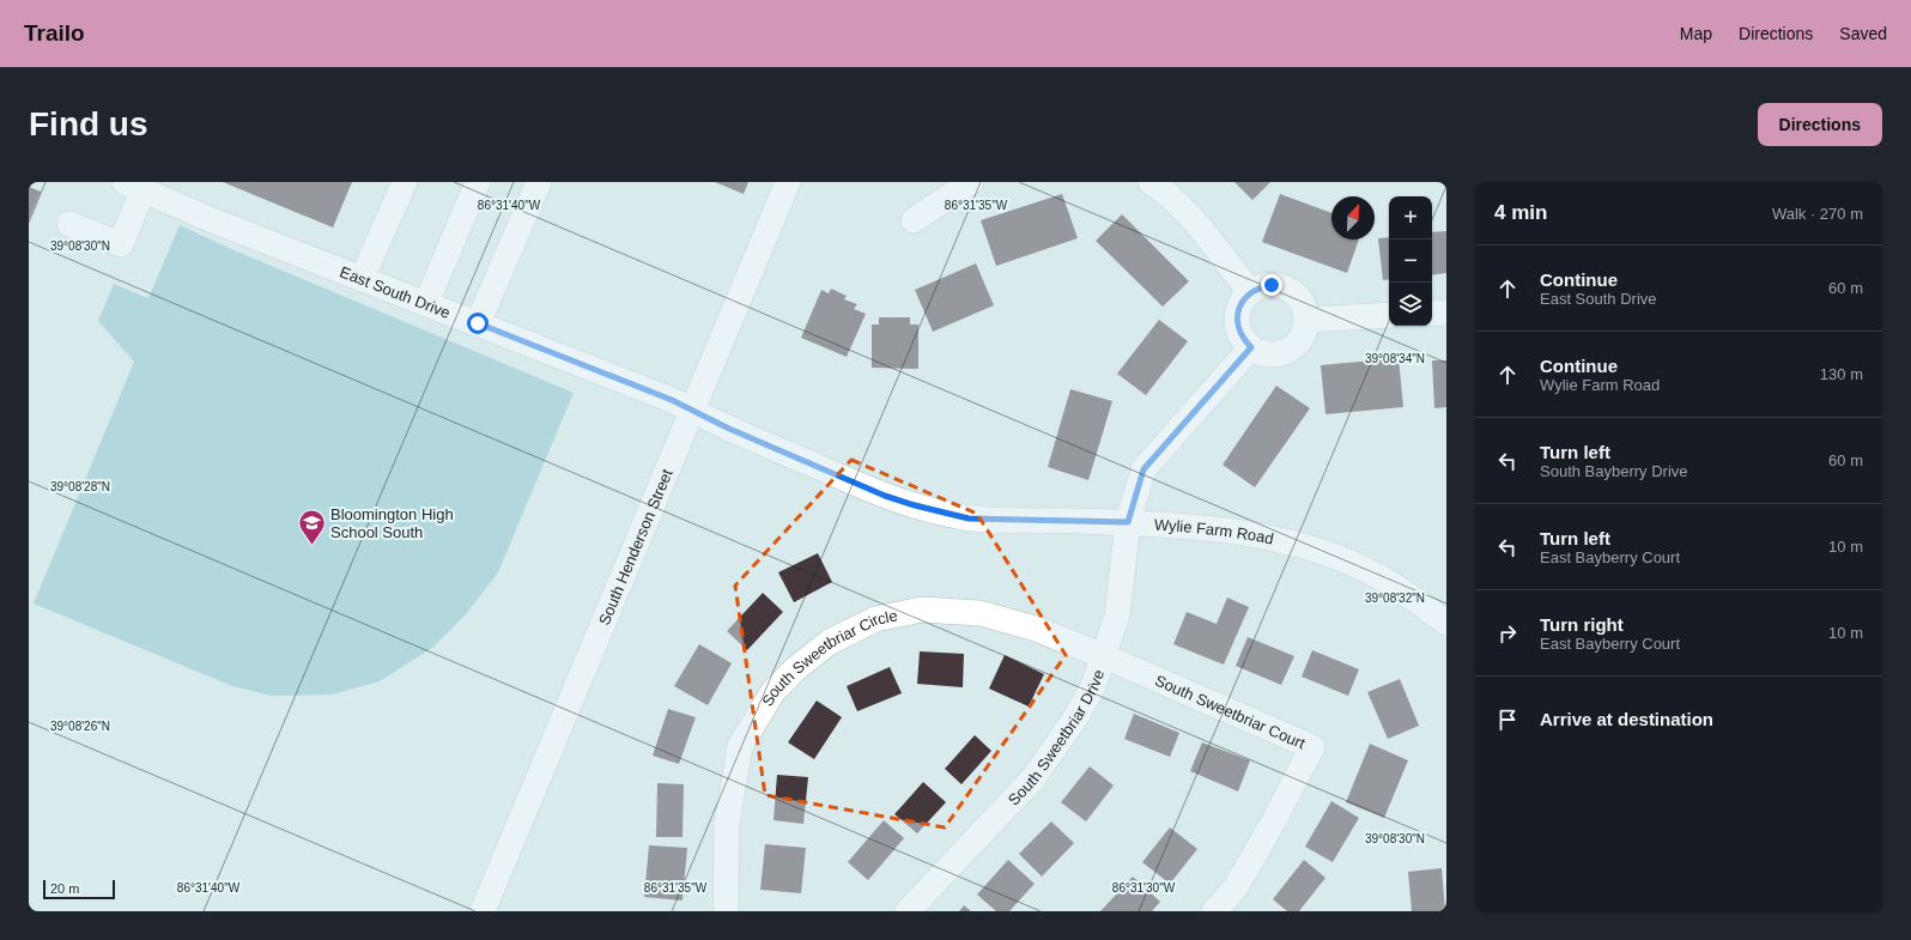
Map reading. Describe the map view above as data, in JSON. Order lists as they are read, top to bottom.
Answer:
{
  "streets": {
    "street": [
      "East South Drive",
      "Wylie Farm Road",
      "South Henderson Street",
      "South Sweetbriar Circle",
      "South Sweetbriar Court",
      "South Sweetbriar Drive"
    ]
  },
  "crossings": [
    ["East South Drive", "Wylie Farm Road"],
    ["East South Drive", "South Henderson Street"],
    ["Wylie Farm Road", "South Henderson Street"],
    ["Wylie Farm Road", "South Sweetbriar Drive"],
    ["South Sweetbriar Circle", "South Sweetbriar Court"],
    ["South Sweetbriar Circle", "South Sweetbriar Drive"],
    ["South Sweetbriar Court", "South Sweetbriar Drive"]
  ],
  "places": {
    "school or university": ["Bloomington High School South"]
  },
  "scale_bar": "20 m",
  "north": "top right",
  "page": {
    "header": "Trailo",
    "nav": ["Map", "Directions", "Saved"],
    "buttons": "Directions",
    "title": "Find us",
    "heading": ["4 min", "Walk · 270 m"],
    "map_buttons": ["+", "−"],
    "list": [
      ["Continue", "East South Drive", "60 m"],
      ["Continue", "Wylie Farm Road", "130 m"],
      ["Turn left", "South Bayberry Drive", "60 m"],
      ["Turn left", "East Bayberry Court", "10 m"],
      ["Turn right", "East Bayberry Court", "10 m"],
      "Arrive at destination"
    ],
    "scale": "20 m"
  },
  "coordinates": [
    "86°31'40\"W",
    "86°31'35\"W",
    "39°08'30\"N",
    "39°08'34\"N",
    "39°08'28\"N",
    "39°08'32\"N",
    "39°08'26\"N",
    "86°31'30\"W"
  ]
}
